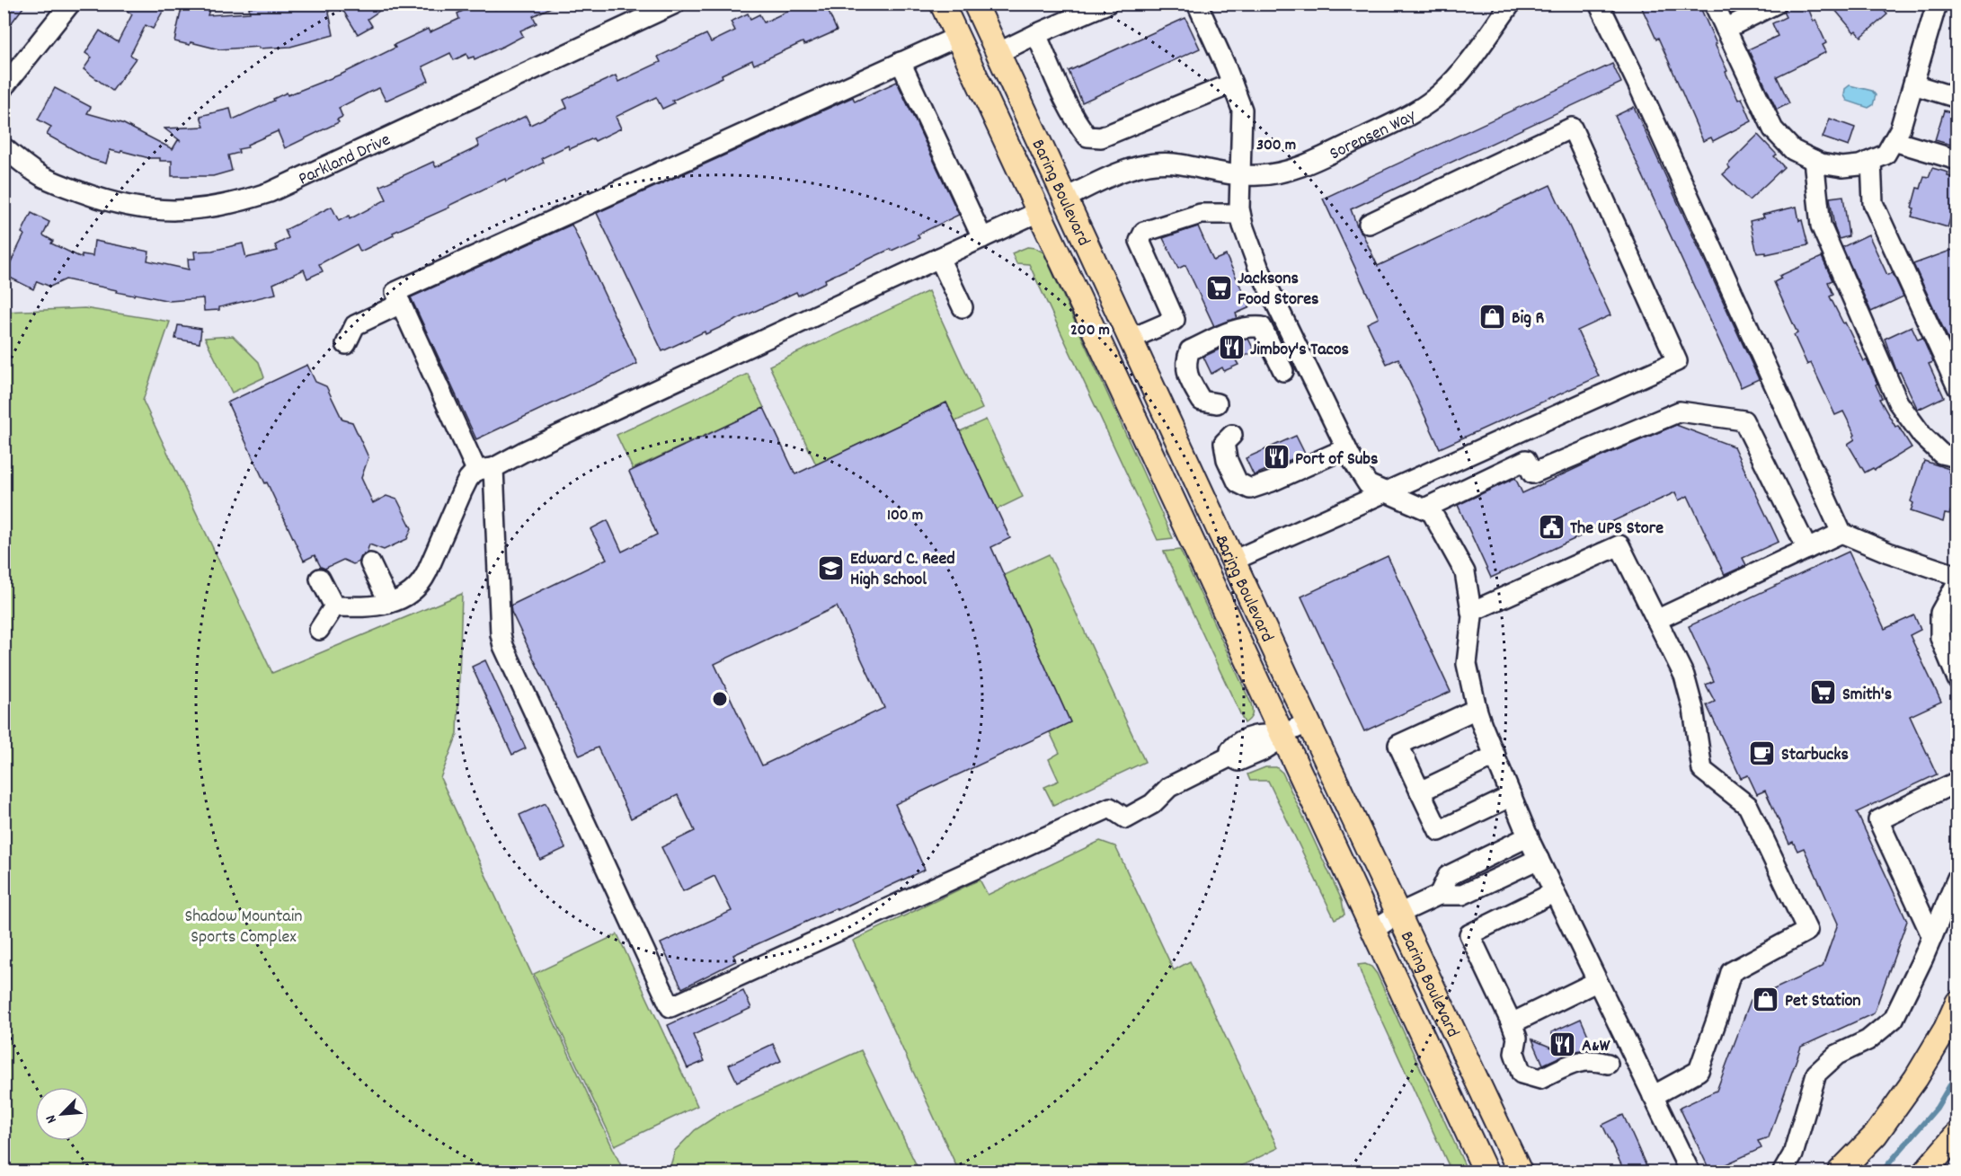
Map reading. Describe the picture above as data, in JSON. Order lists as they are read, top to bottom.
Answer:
{
  "streets": {
    "main road": ["Baring Boulevard"],
    "street": ["Sorensen Way", "Parkland Drive"]
  },
  "crossings": [
    ["Sorensen Way", "Baring Boulevard"]
  ],
  "parks": ["Shadow Mountain Sports Complex"],
  "places": {
    "supermarket": ["Jacksons Food Stores", "Smith's"],
    "shop": ["Big R", "Pet Station"],
    "restaurant": ["Jimboy's Tacos", "Port of Subs", "A&W"],
    "public building": ["The UPS Store"],
    "school or university": ["Edward C. Reed High School"],
    "cafe": ["Starbucks"]
  },
  "north": "bottom left",
  "rings": ["300 m", "200 m", "100 m"]
}
